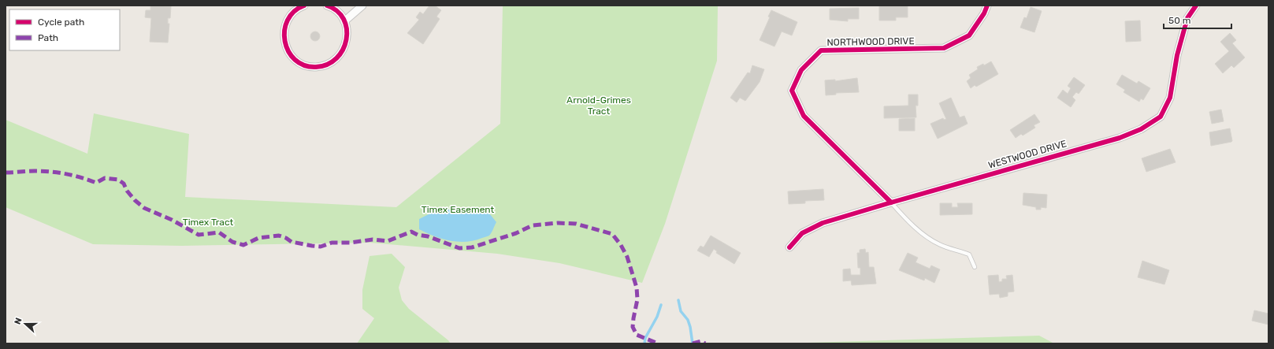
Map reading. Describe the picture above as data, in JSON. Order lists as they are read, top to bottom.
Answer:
{
  "streets": {
    "street": ["NORTHWOOD DRIVE", "WESTWOOD DRIVE"]
  },
  "crossings": [
    ["NORTHWOOD DRIVE", "WESTWOOD DRIVE"]
  ],
  "parks": ["Arnold-Grimes Tract", "Timex Easement", "Timex Tract"],
  "legend": ["Cycle path", "Path"],
  "scale_bar": "50 m",
  "north": "left"
}
